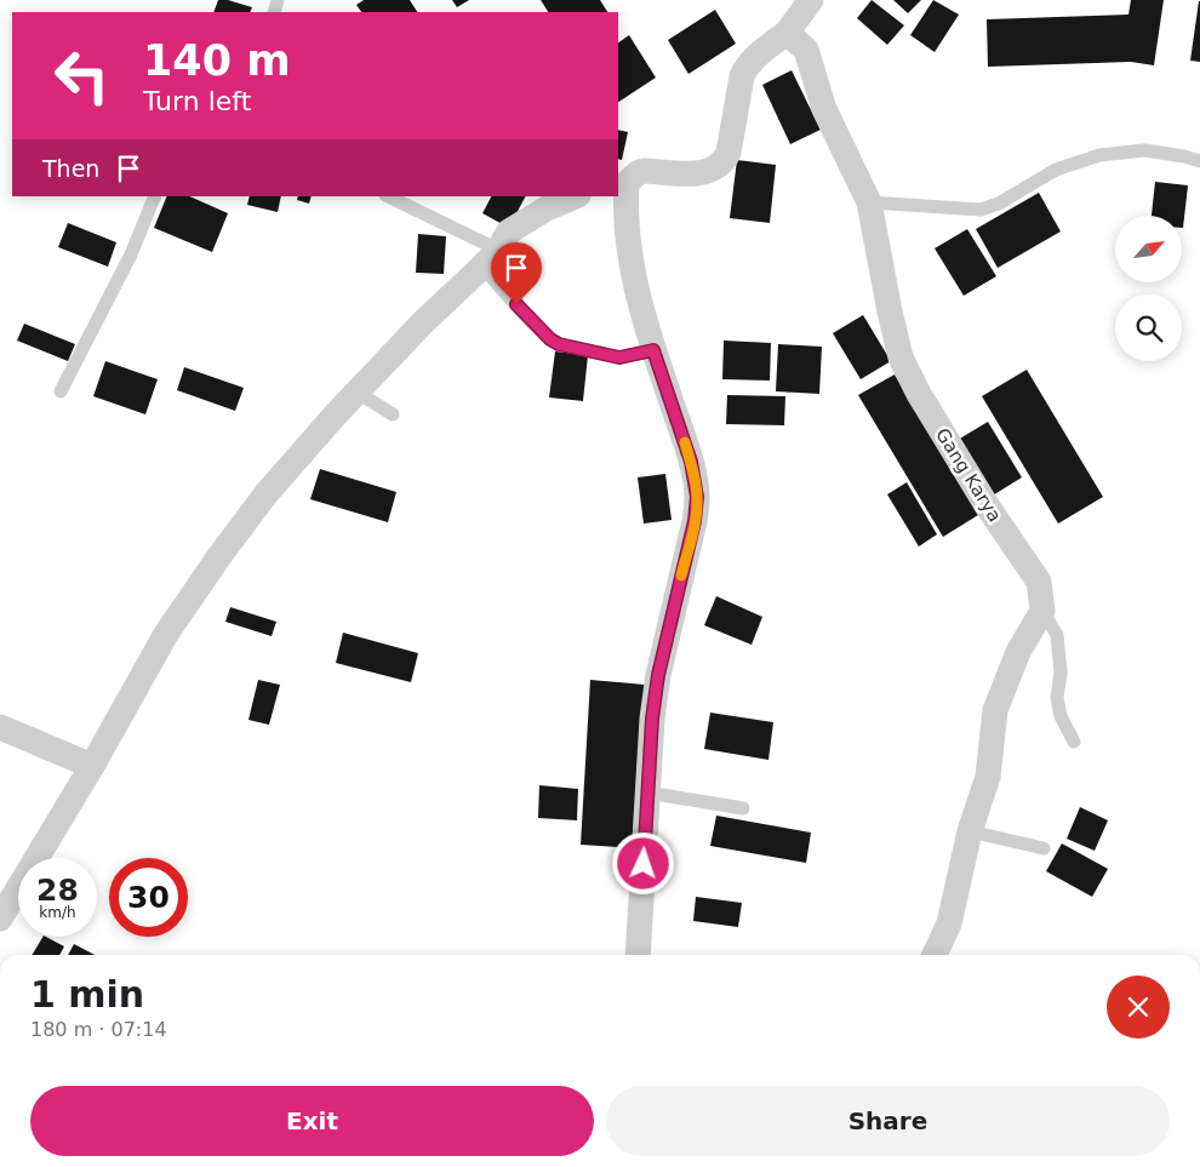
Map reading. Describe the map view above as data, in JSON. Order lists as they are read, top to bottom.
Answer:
{
  "streets": {
    "street": ["Gang Karya"]
  },
  "north": "top right",
  "page": {
    "turn": ["140 m", "Turn left"],
    "then": "Then",
    "speed": "28 km/h",
    "limit": "30",
    "heading": ["1 min", "180 m · 07:14"],
    "buttons": ["Exit", "Share"]
  }
}
